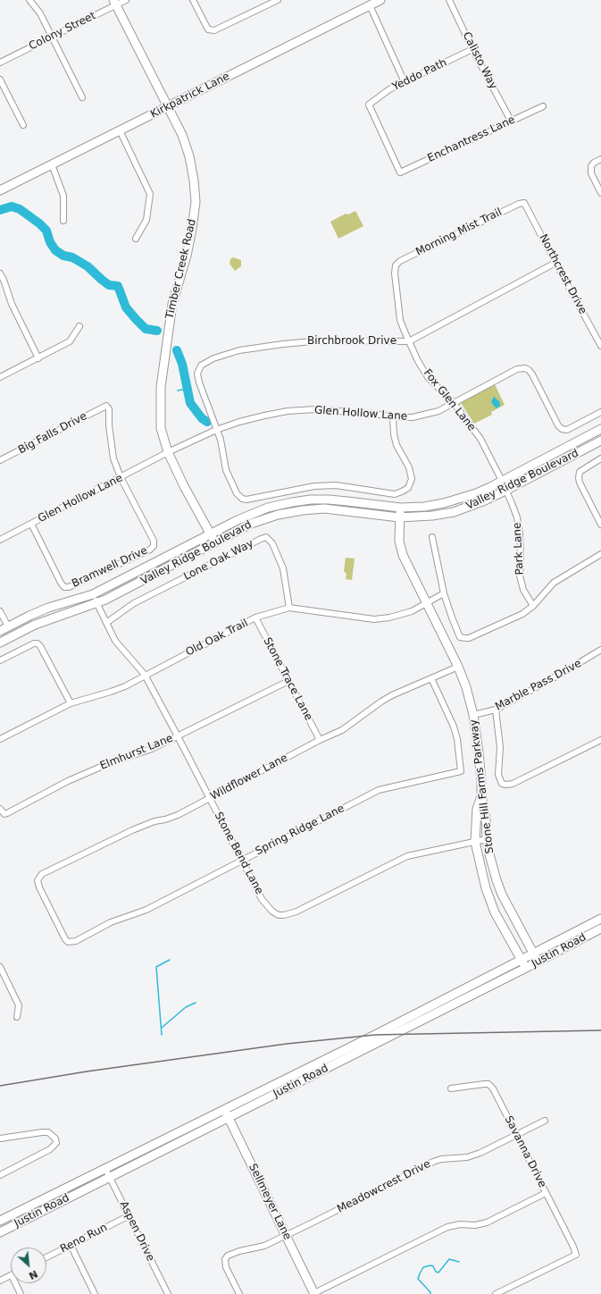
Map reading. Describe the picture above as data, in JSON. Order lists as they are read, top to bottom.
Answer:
{
  "streets": {
    "main road": [
      "Kirkpatrick Lane",
      "Timber Creek Road",
      "Valley Ridge Boulevard",
      "Stone Hill Farms Parkway",
      "Justin Road",
      "Sellmeyer Lane"
    ],
    "street": [
      "Colony Street",
      "Calisto Way",
      "Yeddo Path",
      "Enchantress Lane",
      "Morning Mist Trail",
      "Northcrest Drive",
      "Birchbrook Drive",
      "Fox Glen Lane",
      "Glen Hollow Lane",
      "Big Falls Drive",
      "Park Lane",
      "Lone Oak Way",
      "Bramwell Drive",
      "Old Oak Trail",
      "Stone Trace Lane",
      "Marble Pass Drive",
      "Elmhurst Lane",
      "Wildflower Lane",
      "Spring Ridge Lane",
      "Stone Bend Lane",
      "Savanna Drive",
      "Meadowcrest Drive",
      "Aspen Drive",
      "Reno Run"
    ]
  },
  "crossings": [
    ["Colony Street", "Timber Creek Road"],
    ["Calisto Way", "Yeddo Path"],
    ["Calisto Way", "Enchantress Lane"],
    ["Yeddo Path", "Enchantress Lane"],
    ["Kirkpatrick Lane", "Timber Creek Road"],
    ["Morning Mist Trail", "Northcrest Drive"],
    ["Morning Mist Trail", "Fox Glen Lane"],
    ["Timber Creek Road", "Glen Hollow Lane"],
    ["Timber Creek Road", "Valley Ridge Boulevard"],
    ["Northcrest Drive", "Birchbrook Drive"],
    ["Birchbrook Drive", "Fox Glen Lane"],
    ["Birchbrook Drive", "Glen Hollow Lane"],
    ["Fox Glen Lane", "Glen Hollow Lane"],
    ["Fox Glen Lane", "Valley Ridge Boulevard"],
    ["Fox Glen Lane", "Park Lane"],
    ["Glen Hollow Lane", "Big Falls Drive"],
    ["Glen Hollow Lane", "Bramwell Drive"],
    ["Big Falls Drive", "Bramwell Drive"],
    ["Valley Ridge Boulevard", "Park Lane"],
    ["Valley Ridge Boulevard", "Stone Hill Farms Parkway"],
    ["Valley Ridge Boulevard", "Stone Bend Lane"],
    ["Lone Oak Way", "Old Oak Trail"],
    ["Lone Oak Way", "Stone Bend Lane"],
    ["Old Oak Trail", "Stone Trace Lane"],
    ["Old Oak Trail", "Stone Hill Farms Parkway"],
    ["Old Oak Trail", "Stone Bend Lane"],
    ["Stone Trace Lane", "Elmhurst Lane"],
    ["Stone Trace Lane", "Wildflower Lane"],
    ["Marble Pass Drive", "Stone Hill Farms Parkway"],
    ["Elmhurst Lane", "Stone Bend Lane"],
    ["Wildflower Lane", "Stone Hill Farms Parkway"],
    ["Wildflower Lane", "Spring Ridge Lane"],
    ["Wildflower Lane", "Stone Bend Lane"],
    ["Stone Hill Farms Parkway", "Stone Bend Lane"],
    ["Stone Hill Farms Parkway", "Justin Road"],
    ["Spring Ridge Lane", "Stone Bend Lane"],
    ["Justin Road", "Sellmeyer Lane"],
    ["Justin Road", "Aspen Drive"],
    ["Savanna Drive", "Meadowcrest Drive"],
    ["Meadowcrest Drive", "Sellmeyer Lane"],
    ["Aspen Drive", "Reno Run"]
  ],
  "north": "bottom right"
}
